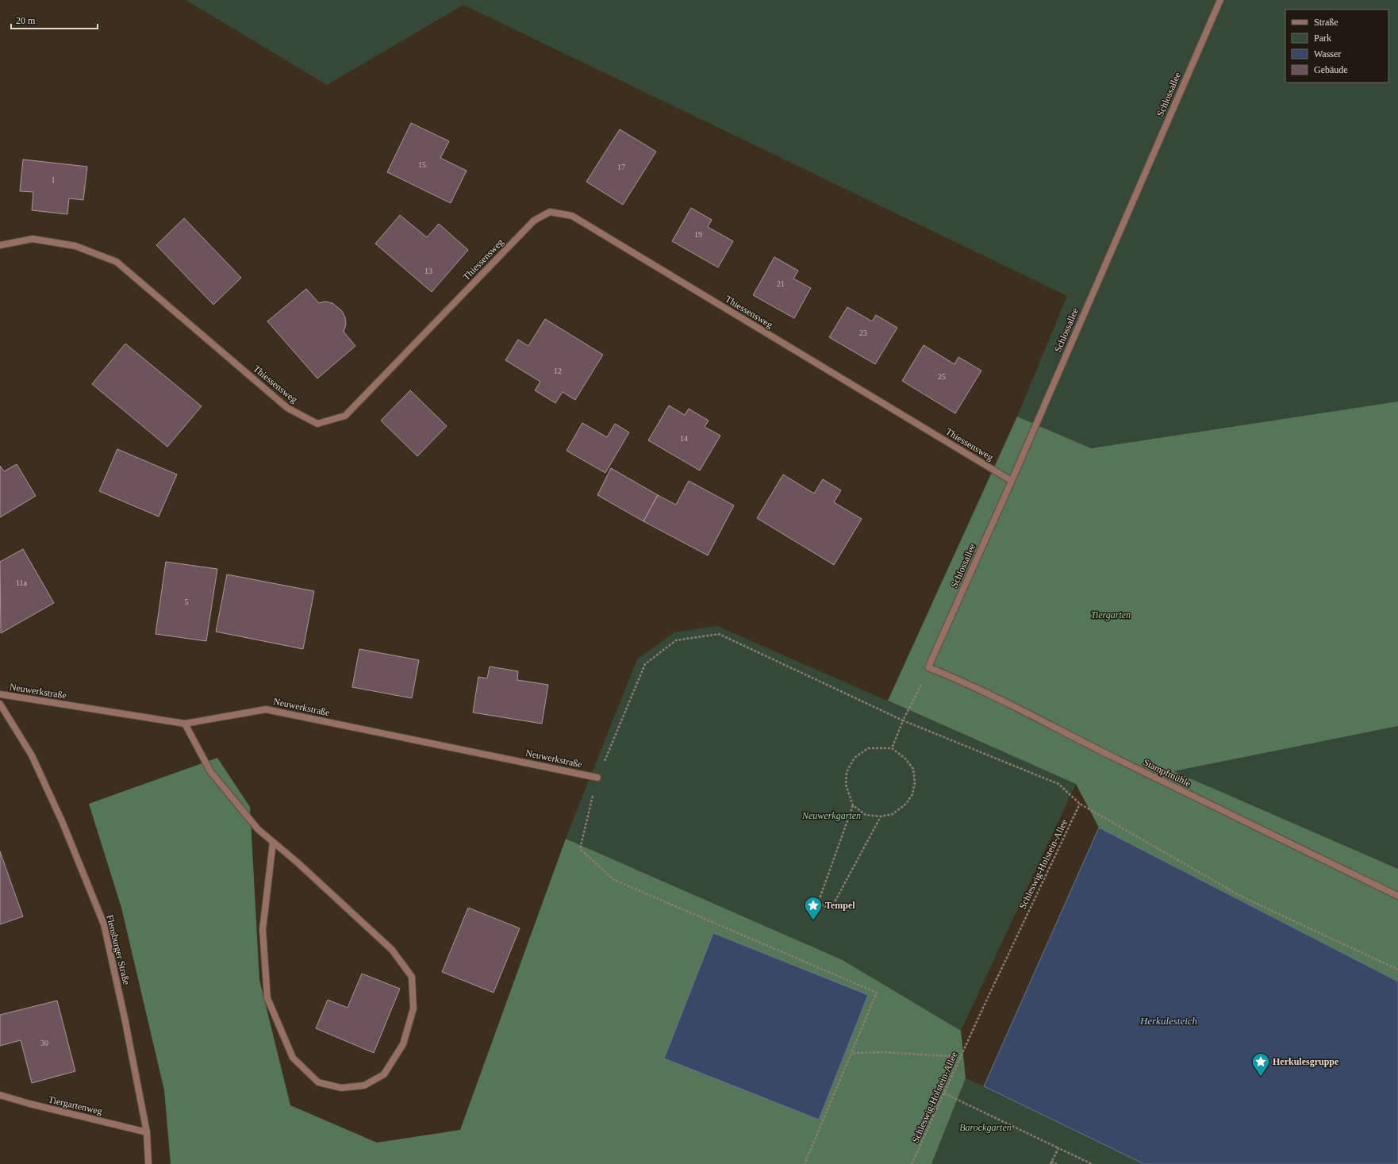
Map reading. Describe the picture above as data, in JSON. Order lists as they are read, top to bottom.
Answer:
{
  "streets": {
    "street": [
      "Schlossallee",
      "Thiessensweg",
      "Neuwerkstraße",
      "Stampfmühle",
      "Flensburger Straße",
      "Tiergartenweg"
    ],
    "path": ["Schleswig-Holstein-Allee"]
  },
  "crossings": [
    ["Schlossallee", "Thiessensweg"],
    ["Schlossallee", "Stampfmühle"],
    ["Flensburger Straße", "Tiergartenweg"]
  ],
  "water": ["Herkulesteich"],
  "parks": ["Tiergarten", "Neuwerkgarten", "Barockgarten"],
  "places": {
    "place": ["Tempel", "Herkulesgruppe"]
  },
  "house_numbers": [
    "15",
    "17",
    "1",
    "19",
    "13",
    "21",
    "23",
    "12",
    "25",
    "14",
    "11a",
    "5",
    "30"
  ],
  "legend": [
    "Straße",
    "Park",
    "Wasser",
    "Gebäude"
  ],
  "scale_bar": "20 m"
}
